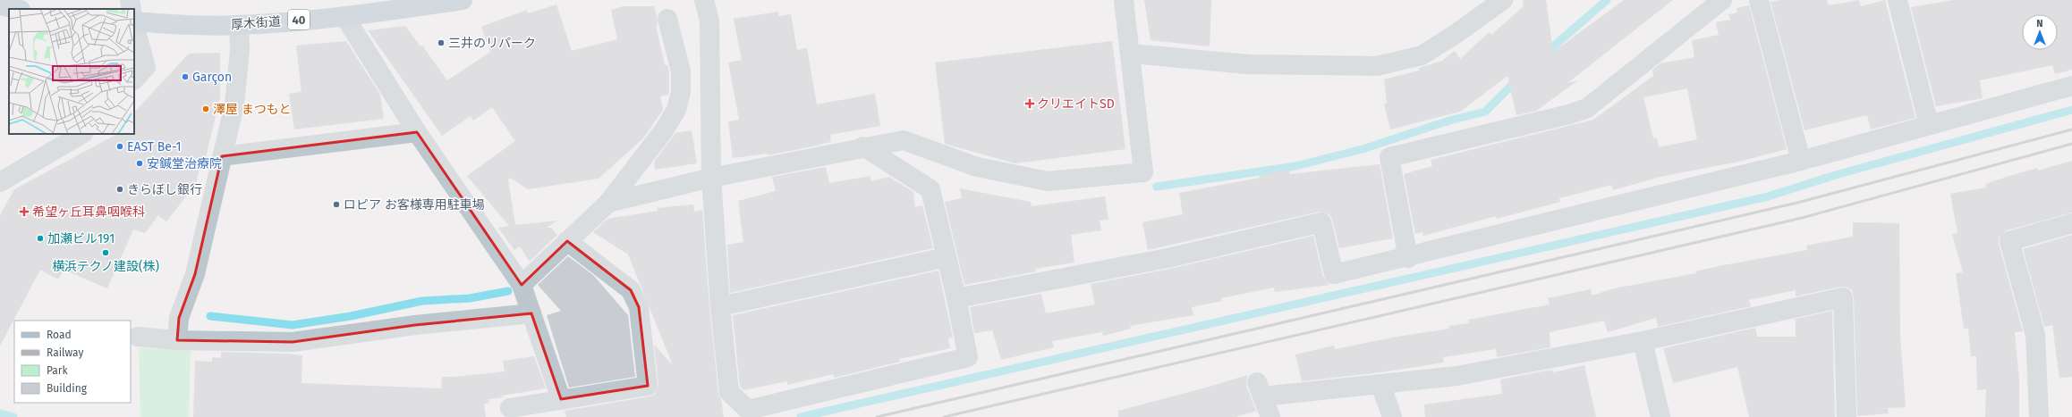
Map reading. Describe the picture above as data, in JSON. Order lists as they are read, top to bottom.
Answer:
{
  "streets": {
    "main road": ["40", "厚木街道"]
  },
  "places": {
    "other": [
      "三井のリパーク",
      "Garçon",
      "澤屋 まつもと",
      "EAST Be-1",
      "安鍼堂治療院",
      "きらぼし銀行",
      "ロピア お客様専用駐車場",
      "加瀬ビル191",
      "横浜テクノ建設(株)"
    ],
    "health": ["クリエイトSD", "希望ヶ丘耳鼻咽喉科"]
  },
  "legend": [
    "Road",
    "Railway",
    "Park",
    "Building"
  ],
  "north": "top"
}
